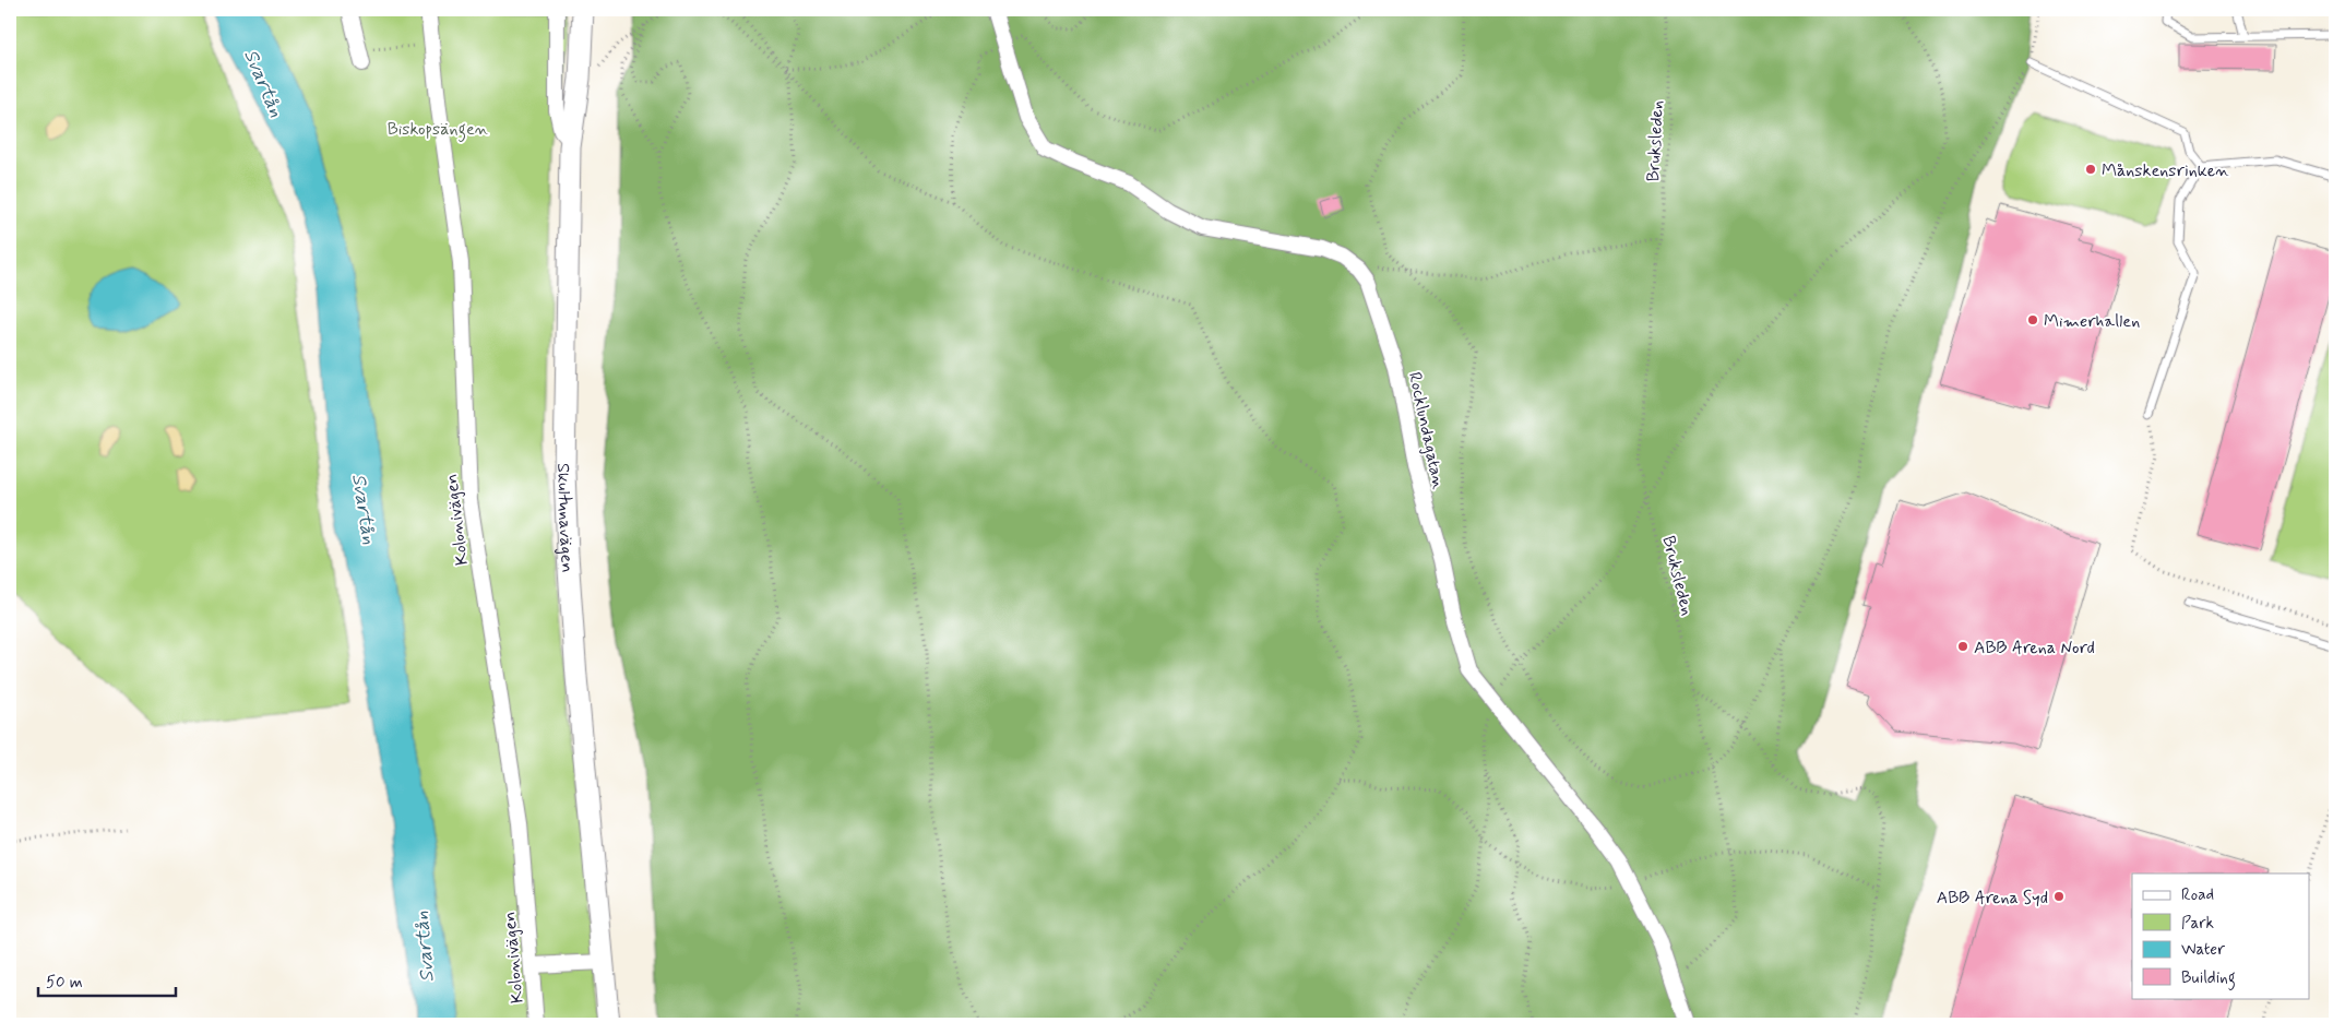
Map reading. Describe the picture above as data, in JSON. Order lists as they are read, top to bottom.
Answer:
{
  "streets": {
    "street": ["Rocklundagatan", "Skultunavägen", "Kolonivägen"],
    "path": ["Bruksleden"]
  },
  "crossings": [
    ["Bruksleden", "Rocklundagatan"]
  ],
  "water": ["Svartån"],
  "parks": ["Biskopsängen"],
  "places": [
    "Månskensrinken",
    "Mimerhallen",
    "ABB Arena Nord",
    "ABB Arena Syd"
  ],
  "legend": [
    "Road",
    "Park",
    "Water",
    "Building"
  ],
  "scale_bar": "50 m"
}
